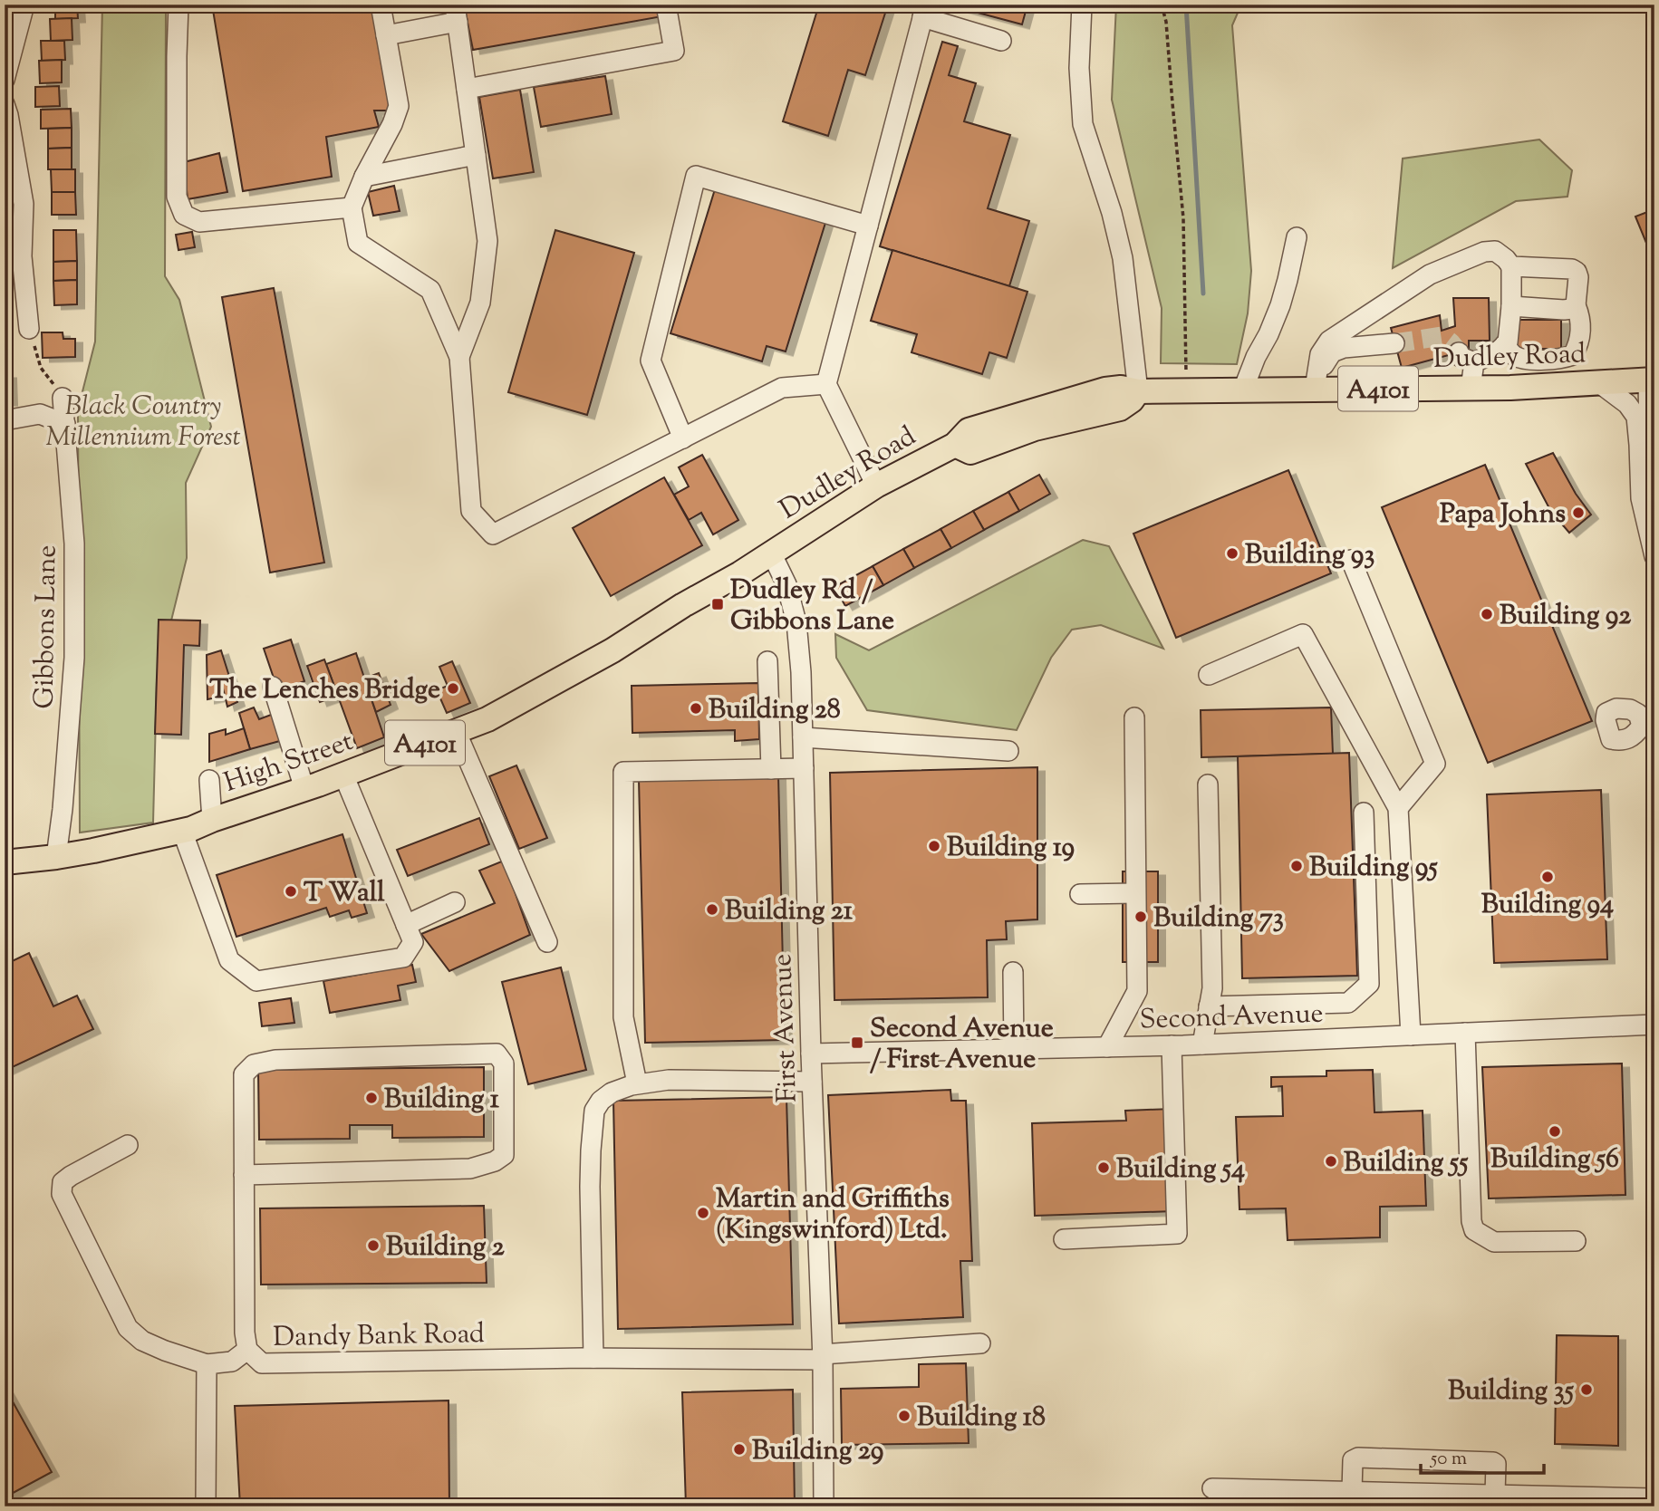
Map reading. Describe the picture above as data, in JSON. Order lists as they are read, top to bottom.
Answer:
{
  "streets": {
    "main road": ["Dudley Road", "A4101", "High Street"],
    "street": [
      "Gibbons Lane",
      "Second Avenue",
      "First Avenue",
      "Dandy Bank Road"
    ]
  },
  "crossings": [
    ["Dudley Road", "High Street"],
    ["Dudley Road", "First Avenue"],
    ["Gibbons Lane", "High Street"],
    ["High Street", "First Avenue"],
    ["Second Avenue", "First Avenue"],
    ["First Avenue", "Dandy Bank Road"]
  ],
  "parks": ["Black Country Millennium Forest"],
  "places": {
    "other": [
      "Papa Johns",
      "Building 93",
      "Building 92",
      "The Lenches Bridge",
      "Building 28",
      "Building 19",
      "Building 95",
      "Building 94",
      "T Wall",
      "Building 21",
      "Building 73",
      "Building 1",
      "Building 56",
      "Building 55",
      "Building 54",
      "Martin and Griffiths (Kingswinford) Ltd.",
      "Building 2",
      "Building 35",
      "Building 18",
      "Building 29"
    ],
    "transit": ["Dudley Rd / Gibbons Lane", "Second Avenue / First Avenue"]
  },
  "scale_bar": "50 m"
}
